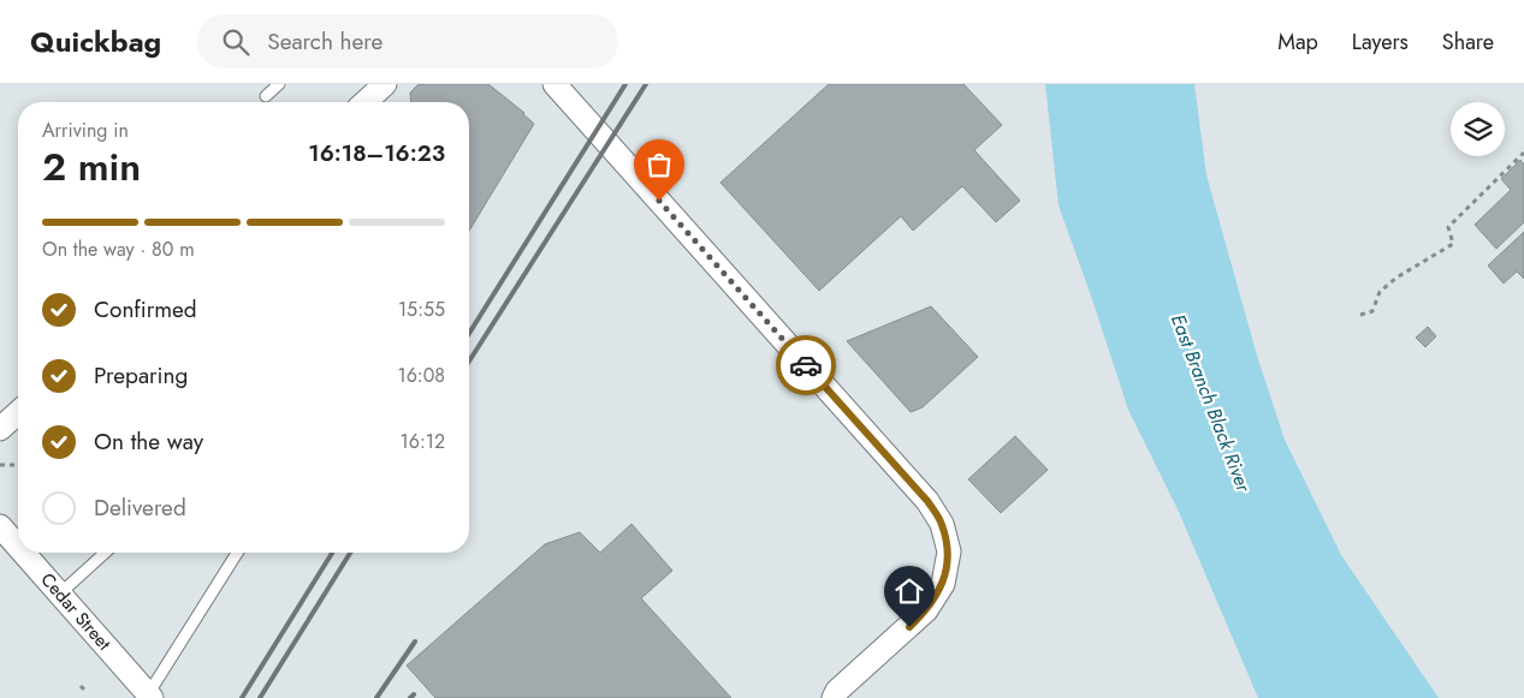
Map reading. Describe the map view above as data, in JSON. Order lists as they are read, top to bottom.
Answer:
{
  "streets": {
    "street": ["Cedar Street"]
  },
  "water": ["East Branch Black River"],
  "page": {
    "header": "Quickbag",
    "search": "Search here",
    "nav": ["Map", "Layers", "Share"],
    "heading": ["2 min", "Arriving in", "16:18–16:23"],
    "bar": "On the way · 80 m",
    "list": [
      ["Confirmed", "15:55"],
      ["Preparing", "16:08"],
      ["On the way", "16:12"],
      "Delivered"
    ]
  }
}
